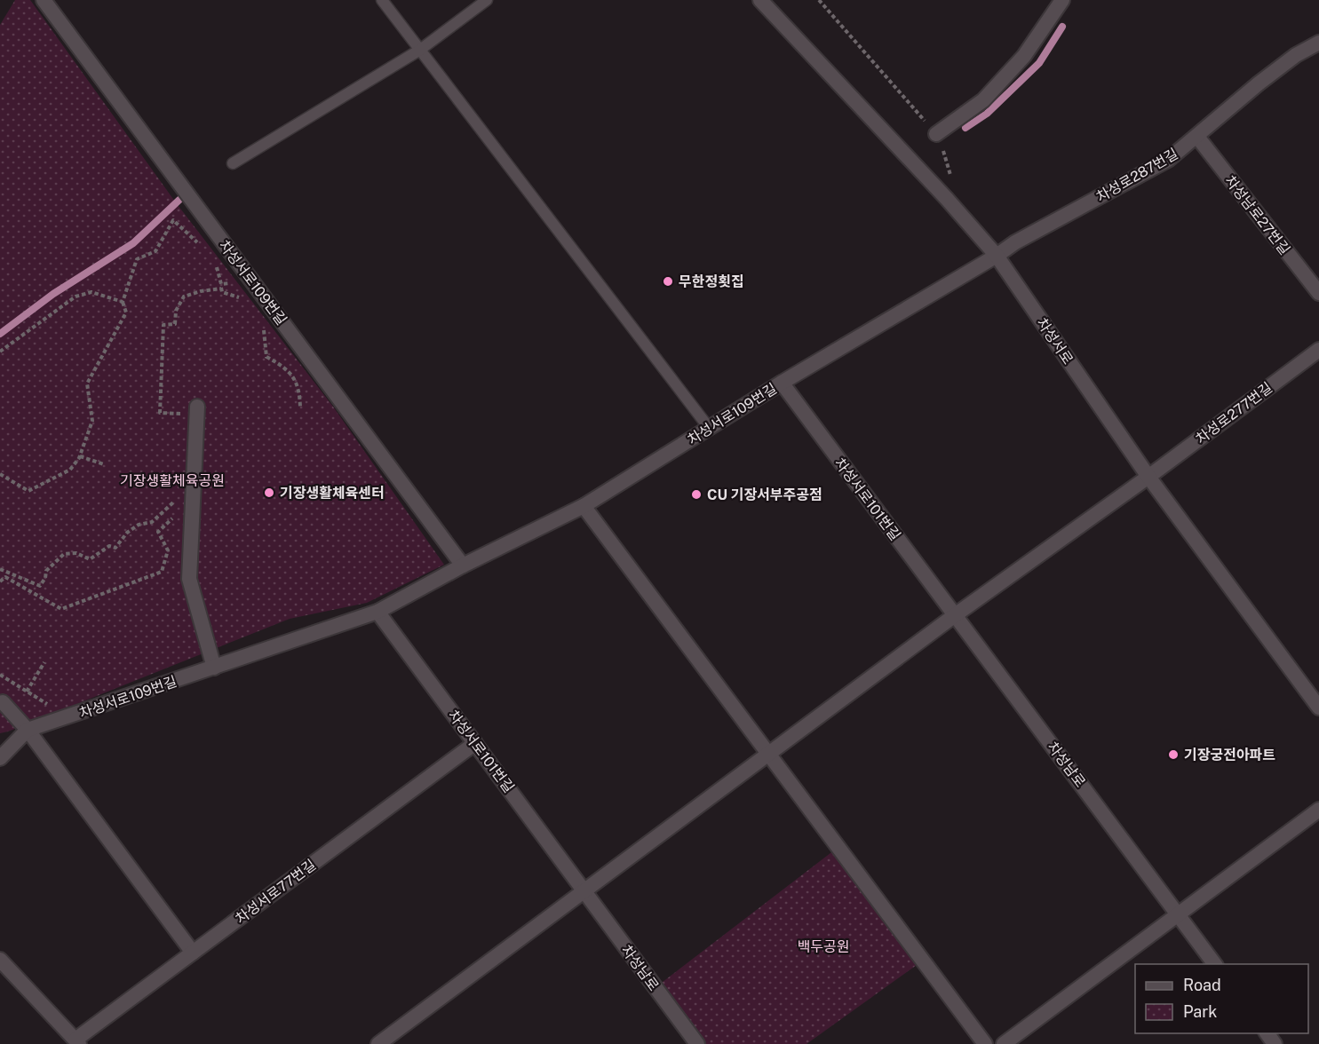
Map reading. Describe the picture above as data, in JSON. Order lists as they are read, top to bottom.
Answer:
{
  "streets": {
    "street": [
      "차성로287번길",
      "차성남로27번길",
      "차성서로109번길",
      "차성서로",
      "차성로277번길",
      "차성서로101번길",
      "차성남로",
      "차성서로77번길"
    ]
  },
  "crossings": [
    ["차성로287번길", "차성남로27번길"],
    ["차성로287번길", "차성서로109번길"],
    ["차성로287번길", "차성서로"],
    ["차성서로109번길", "차성서로"],
    ["차성서로109번길", "차성서로101번길"],
    ["차성서로", "차성로277번길"],
    ["차성서로101번길", "차성남로"],
    ["차성서로101번길", "차성서로77번길"]
  ],
  "parks": ["기장생활체육공원", "백두공원"],
  "places": [
    "무한정횟집",
    "기장생활체육센터",
    "CU 기장서부주공점",
    "기장궁전아파트"
  ],
  "legend": ["Road", "Park"]
}
